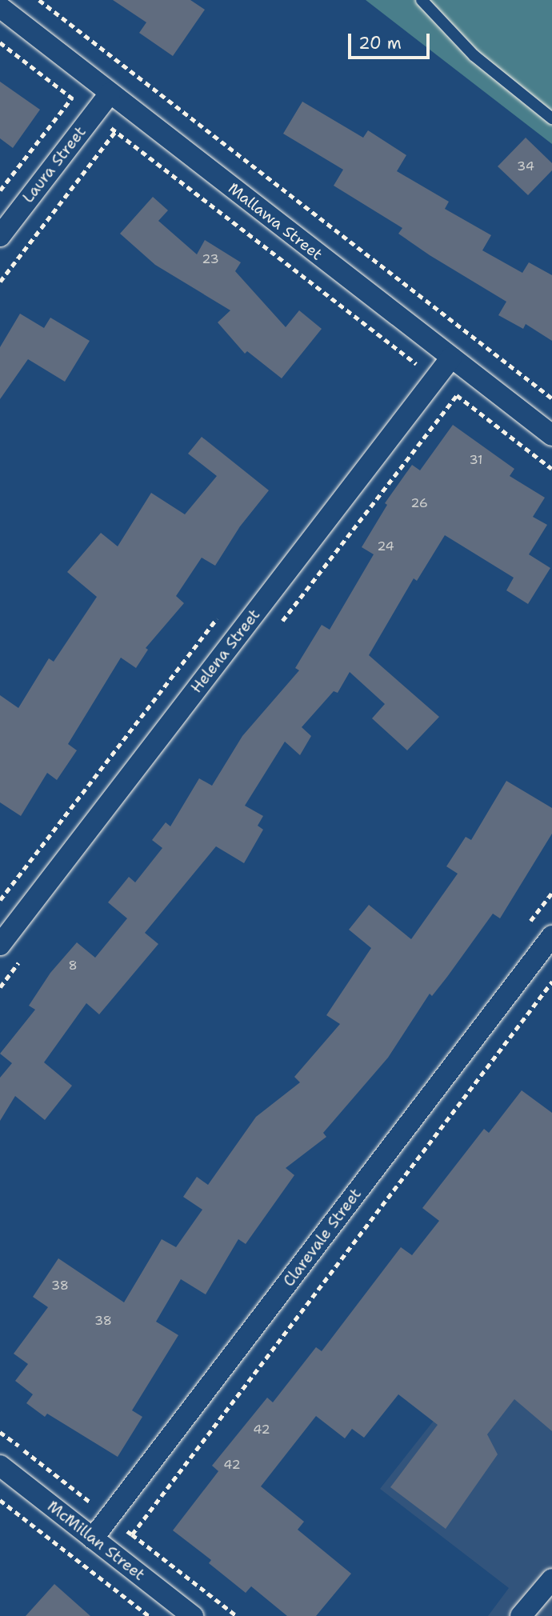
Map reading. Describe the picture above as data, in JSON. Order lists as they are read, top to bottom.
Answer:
{
  "streets": {
    "street": [
      "Laura Street",
      "Mallawa Street",
      "Helena Street",
      "Clarevale Street",
      "McMillan Street"
    ]
  },
  "crossings": [
    ["Laura Street", "Mallawa Street"],
    ["Mallawa Street", "Helena Street"],
    ["Clarevale Street", "McMillan Street"]
  ],
  "house_numbers": [
    "34",
    "23",
    "31",
    "26",
    "24",
    "8",
    "38",
    "38",
    "42",
    "42"
  ],
  "scale_bar": "20 m"
}
